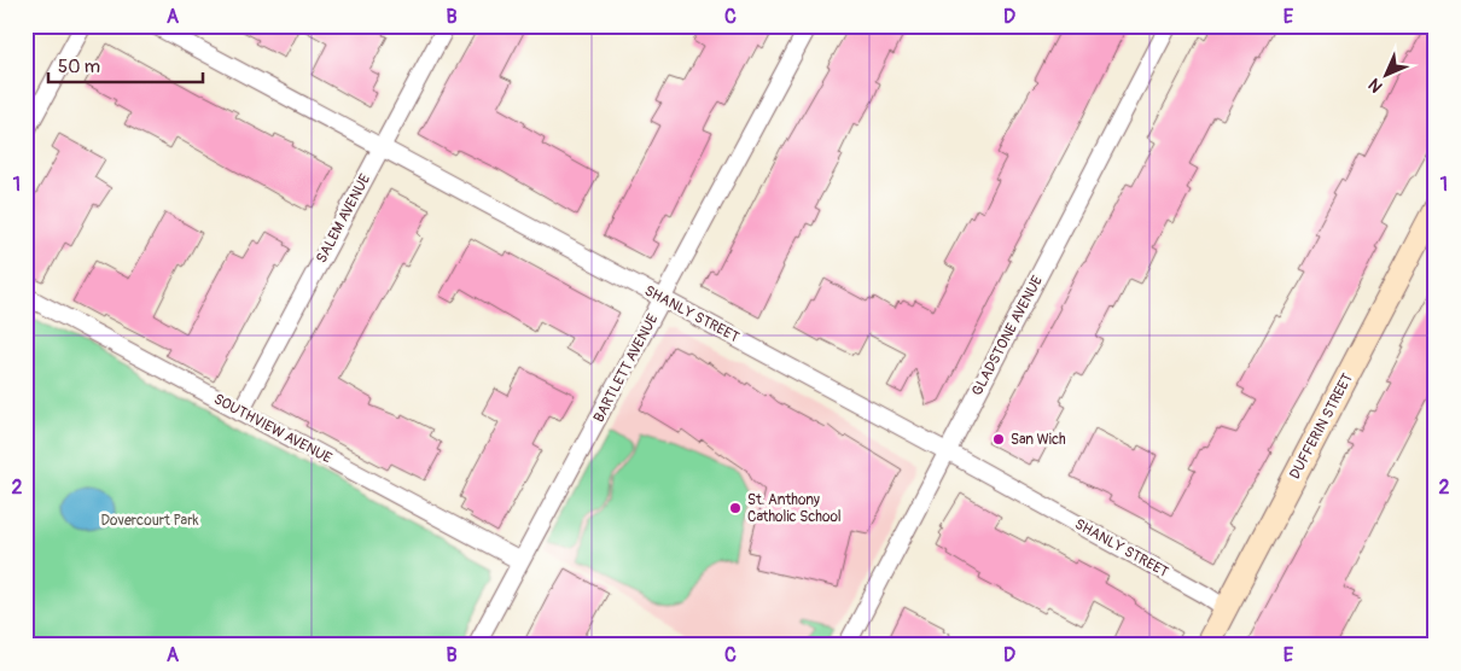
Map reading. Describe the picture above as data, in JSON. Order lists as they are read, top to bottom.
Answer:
{
  "streets": {
    "main road": ["DUFFERIN STREET"],
    "street": [
      "SALEM AVENUE",
      "SHANLY STREET",
      "GLADSTONE AVENUE",
      "BARTLETT AVENUE",
      "SOUTHVIEW AVENUE"
    ]
  },
  "crossings": [
    ["SALEM AVENUE", "SHANLY STREET"],
    ["SALEM AVENUE", "SOUTHVIEW AVENUE"],
    ["SHANLY STREET", "GLADSTONE AVENUE"],
    ["SHANLY STREET", "BARTLETT AVENUE"],
    ["SHANLY STREET", "DUFFERIN STREET"],
    ["BARTLETT AVENUE", "SOUTHVIEW AVENUE"]
  ],
  "parks": ["Dovercourt Park"],
  "places": ["San Wich", "St. Anthony Catholic School"],
  "scale_bar": "50 m",
  "north": "bottom left",
  "grid": {
    "columns": [
      "A",
      "B",
      "C",
      "D",
      "E"
    ],
    "rows": ["1", "2"]
  }
}
